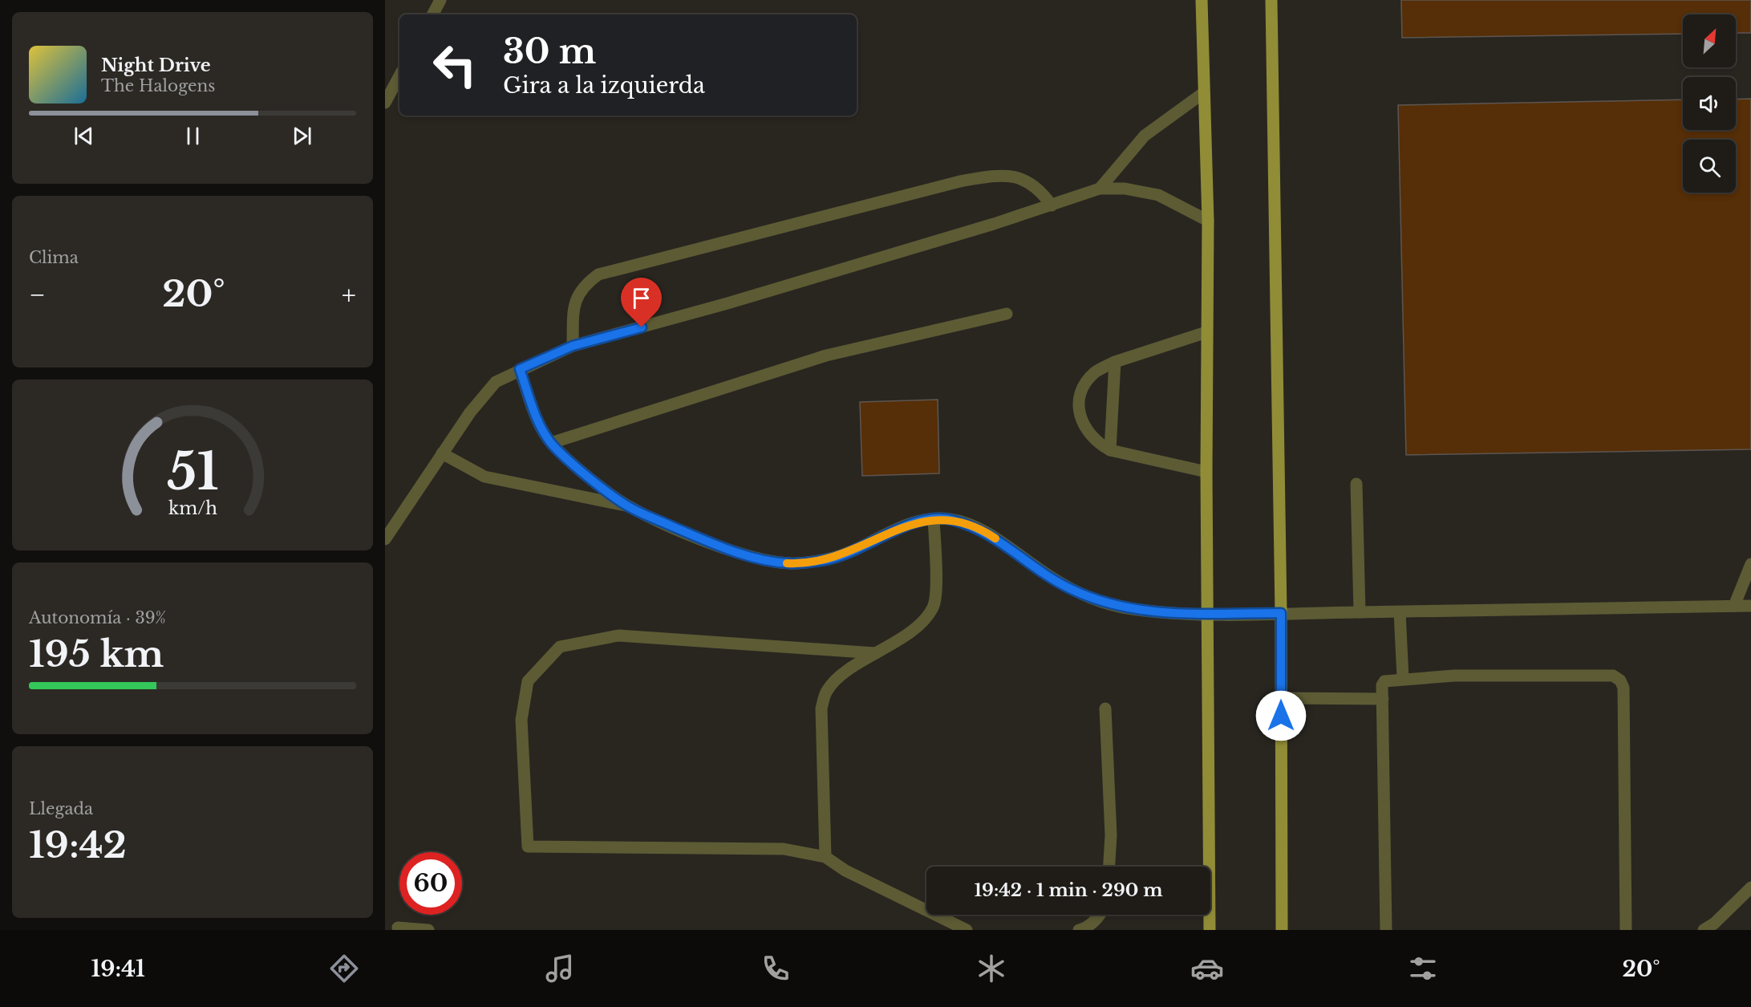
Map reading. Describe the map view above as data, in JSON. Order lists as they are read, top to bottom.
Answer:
{
  "north": "top right",
  "page": {
    "turn": ["30 m", "Gira a la izquierda"],
    "song": ["Night Drive", "The Halogens"],
    "tile": [
      "Clima",
      ["Autonomía · 39%", "195 km"],
      ["Llegada", "19:42"]
    ],
    "heat": ["−", "20°", "+"],
    "limit": "60",
    "trip": "19:42 · 1 min · 290 m",
    "tabs": ["19:41", "20°"],
    "gauge": ["51", "km/h"]
  }
}
